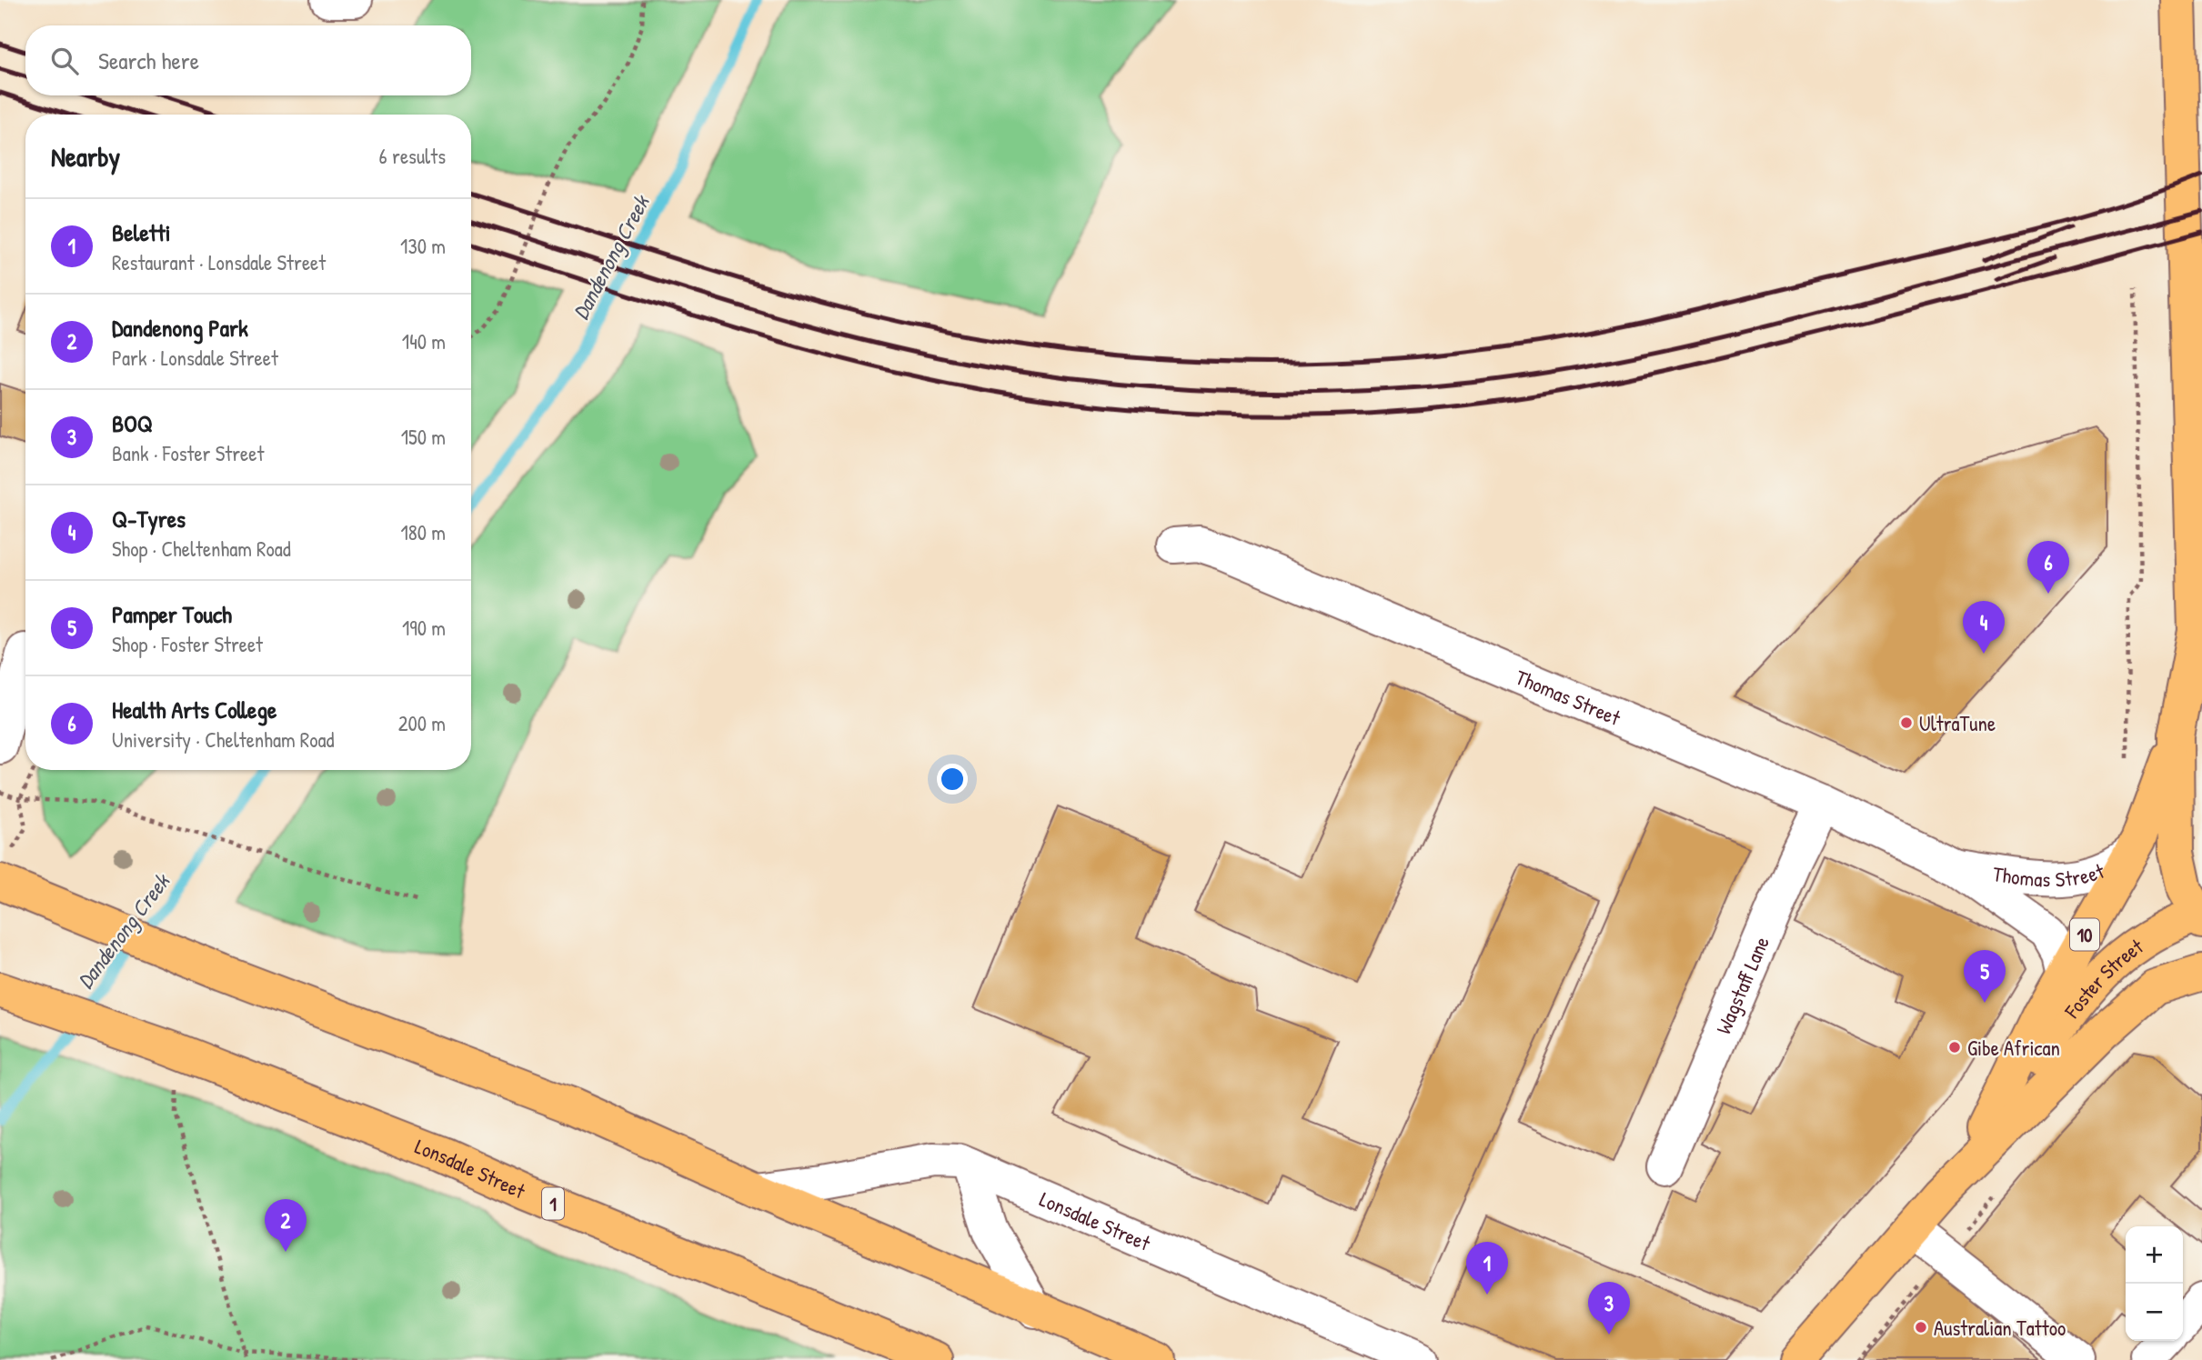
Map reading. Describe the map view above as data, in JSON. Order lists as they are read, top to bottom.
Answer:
{
  "streets": {
    "main road": [
      "10",
      "Foster Street",
      "Lonsdale Street",
      "1"
    ],
    "street": ["Thomas Street", "Wagstaff Lane"]
  },
  "crossings": [
    ["Thomas Street", "10"],
    ["Thomas Street", "Wagstaff Lane"],
    ["10", "Foster Street"]
  ],
  "water": ["Dandenong Creek"],
  "places": ["UltraTune", "Gibe African", "Australian Tattoo"],
  "page": {
    "search": "Search here",
    "heading": ["Nearby", "6 results"],
    "list": [
      {
        "mark": "1",
        "name": "Beletti",
        "note": "Restaurant · Lonsdale Street",
        "value": "130 m"
      },
      {
        "mark": "2",
        "name": "Dandenong Park",
        "note": "Park · Lonsdale Street",
        "value": "140 m"
      },
      {
        "mark": "3",
        "name": "BOQ",
        "note": "Bank · Foster Street",
        "value": "150 m"
      },
      {
        "mark": "4",
        "name": "Q-Tyres",
        "note": "Shop · Cheltenham Road",
        "value": "180 m"
      },
      {
        "mark": "5",
        "name": "Pamper Touch",
        "note": "Shop · Foster Street",
        "value": "190 m"
      },
      {
        "mark": "6",
        "name": "Health Arts College",
        "note": "University · Cheltenham Road",
        "value": "200 m"
      }
    ],
    "pins": [
      "6",
      "4",
      "5",
      "2",
      "1",
      "3"
    ],
    "map_buttons": ["+", "−"]
  }
}
